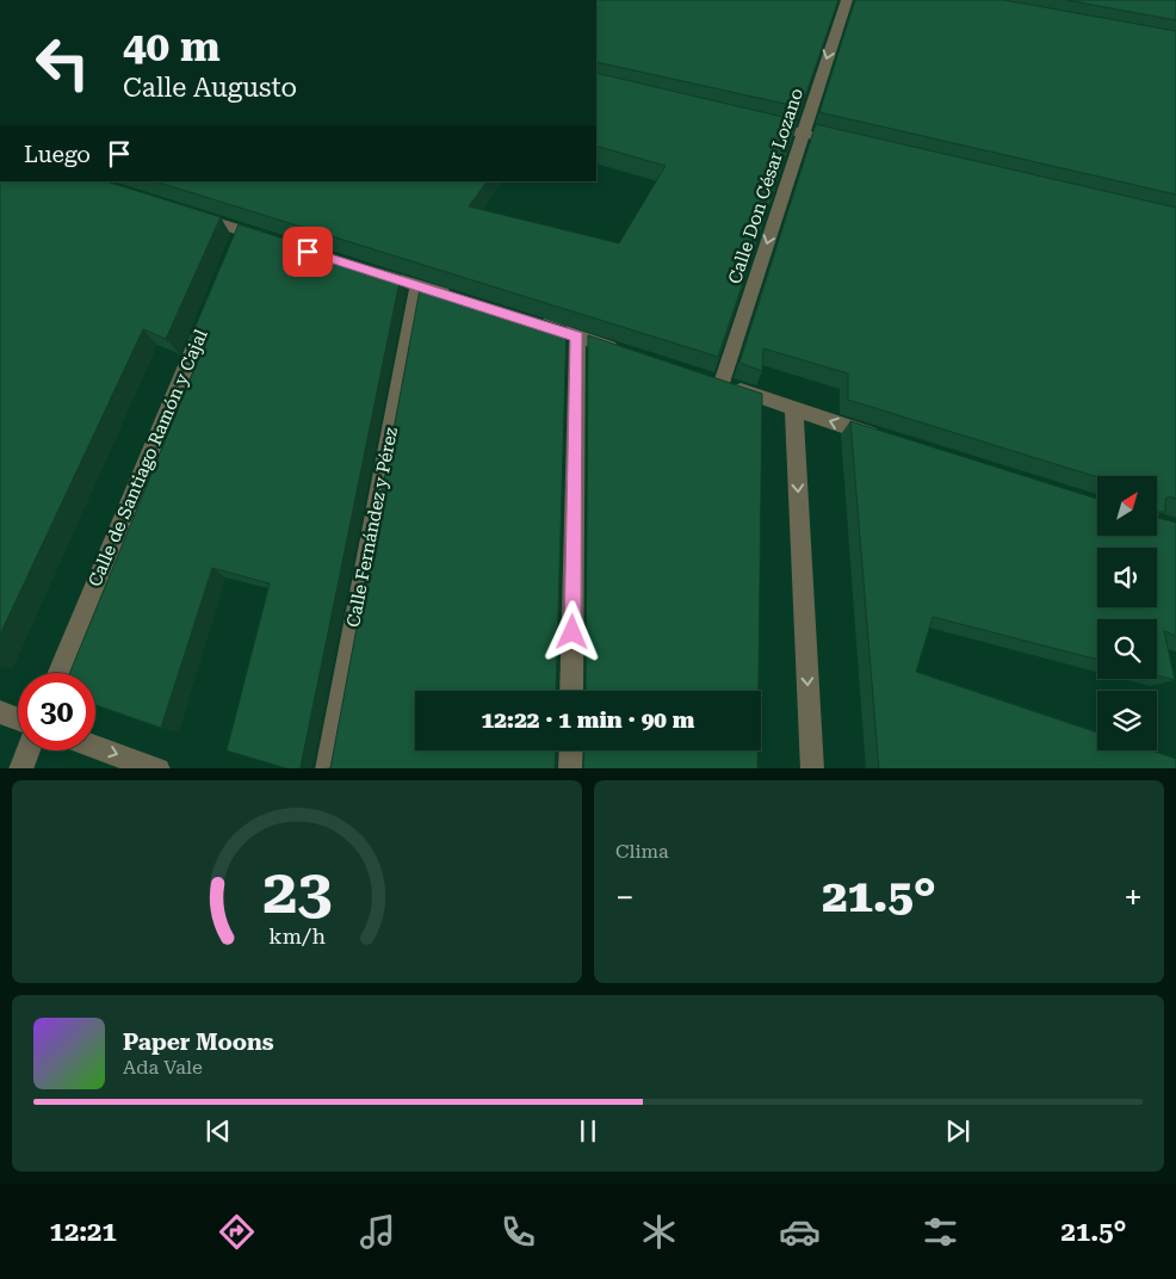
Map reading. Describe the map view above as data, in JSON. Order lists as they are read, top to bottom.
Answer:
{
  "streets": {
    "street": ["Calle Don César Lozano", "Calle de Santiago Ramón y Cajal", "Calle Fernández y Pérez"]
  },
  "one_way": ["Calle Don César Lozano"],
  "north": "top right",
  "page": {
    "turn": ["40 m", "Calle Augusto"],
    "then": "Luego",
    "limit": "30",
    "trip": "12:22 · 1 min · 90 m",
    "tile": "Clima",
    "heat": ["−", "21.5°", "+"],
    "song": ["Paper Moons", "Ada Vale"],
    "tabs": ["12:21", "21.5°"],
    "gauge": ["23", "km/h"]
  }
}
